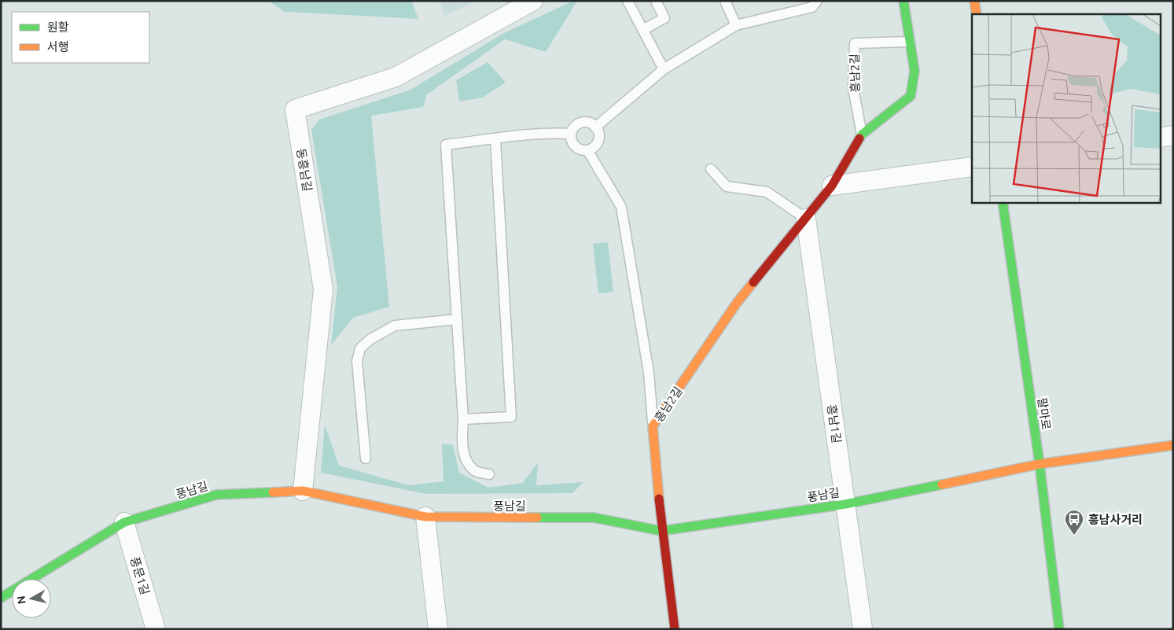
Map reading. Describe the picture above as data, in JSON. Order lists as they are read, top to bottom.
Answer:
{
  "streets": {
    "street": [
      "흥남2길",
      "동흥남길",
      "팔마로",
      "흥남1길",
      "풍남길",
      "풍문1길"
    ]
  },
  "crossings": [
    ["흥남2길", "흥남1길"],
    ["흥남2길", "풍남길"],
    ["동흥남길", "풍남길"],
    ["팔마로", "풍남길"],
    ["흥남1길", "풍남길"],
    ["풍남길", "풍문1길"]
  ],
  "places": {
    "bus stop": ["흥남사거리"]
  },
  "legend": ["원활", "서행"],
  "north": "left"
}
